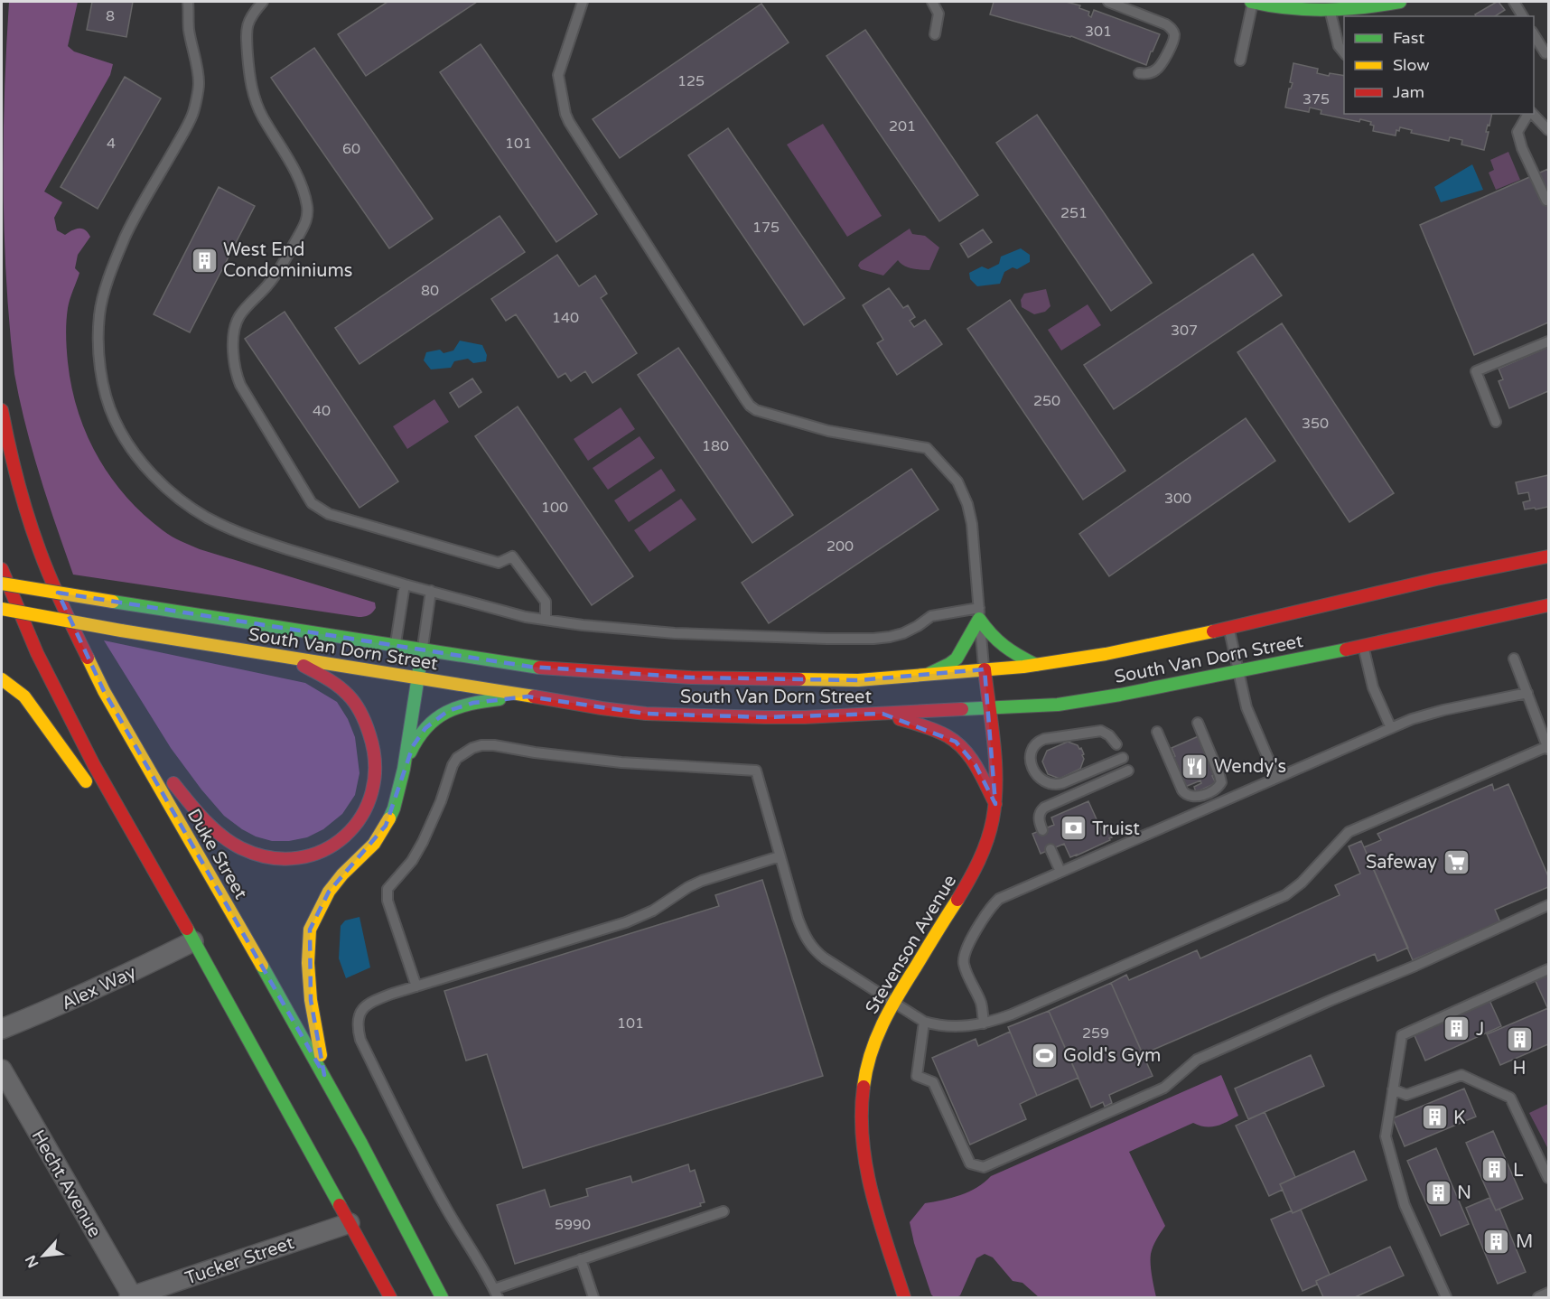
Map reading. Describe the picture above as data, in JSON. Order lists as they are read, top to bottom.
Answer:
{
  "streets": {
    "main road": ["South Van Dorn Street", "Duke Street", "Stevenson Avenue"],
    "street": ["Alex Way", "Hecht Avenue", "Tucker Street"]
  },
  "crossings": [
    ["South Van Dorn Street", "Stevenson Avenue"],
    ["Hecht Avenue", "Tucker Street"]
  ],
  "places": {
    "building": [
      "West End Condominiums",
      "J",
      "H",
      "K",
      "L",
      "N",
      "M"
    ],
    "restaurant": ["Wendy's"],
    "bank": ["Truist"],
    "supermarket": ["Safeway"],
    "sports": ["Gold's Gym"]
  },
  "house_numbers": [
    "8",
    "301",
    "125",
    "375",
    "201",
    "4",
    "101",
    "60",
    "251",
    "175",
    "80",
    "140",
    "307",
    "250",
    "40",
    "350",
    "180",
    "300",
    "100",
    "200",
    "101",
    "259",
    "5990"
  ],
  "legend": ["Fast", "Slow", "Jam"],
  "north": "bottom left"
}
